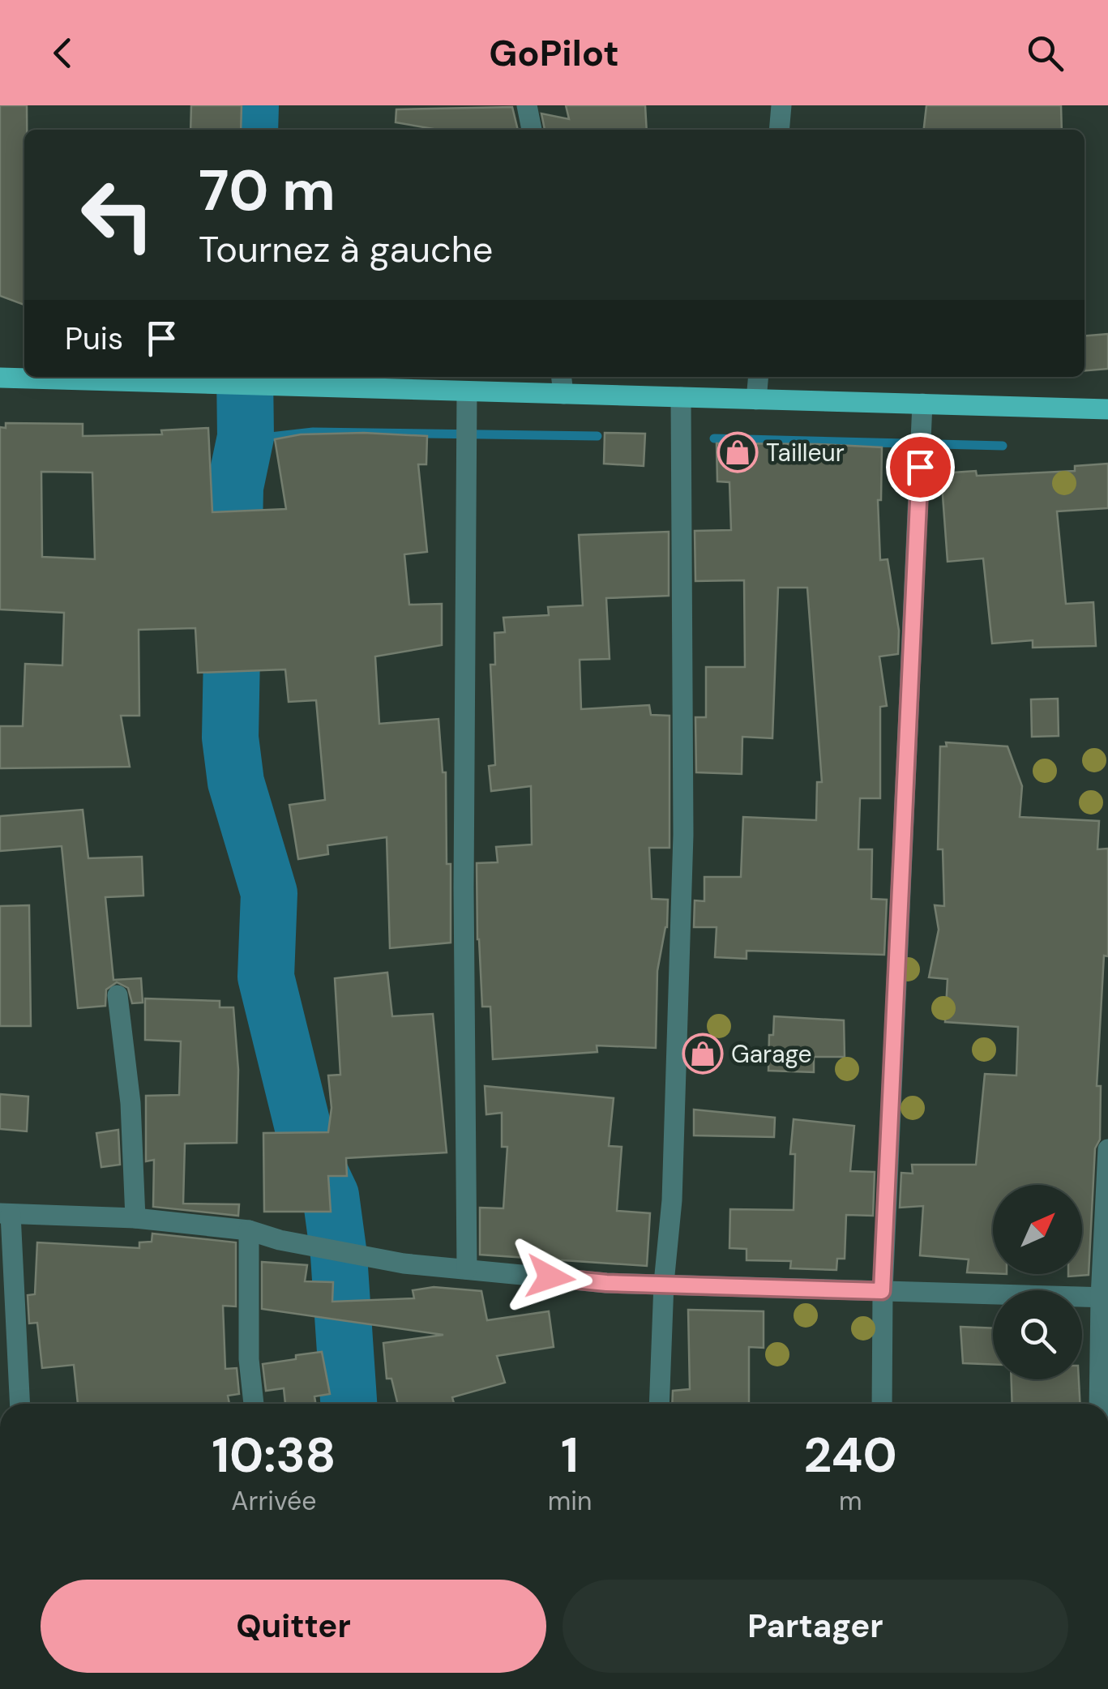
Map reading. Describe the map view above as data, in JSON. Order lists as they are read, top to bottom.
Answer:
{
  "places": {
    "shop": ["Tailleur", "Garage"]
  },
  "north": "top right",
  "page": {
    "header": "GoPilot",
    "turn": ["70 m", "Tournez à gauche"],
    "then": "Puis",
    "eta": [
      "10:38",
      "Arrivée",
      "1",
      "min",
      "240",
      "m"
    ],
    "buttons": ["Quitter", "Partager"]
  }
}
